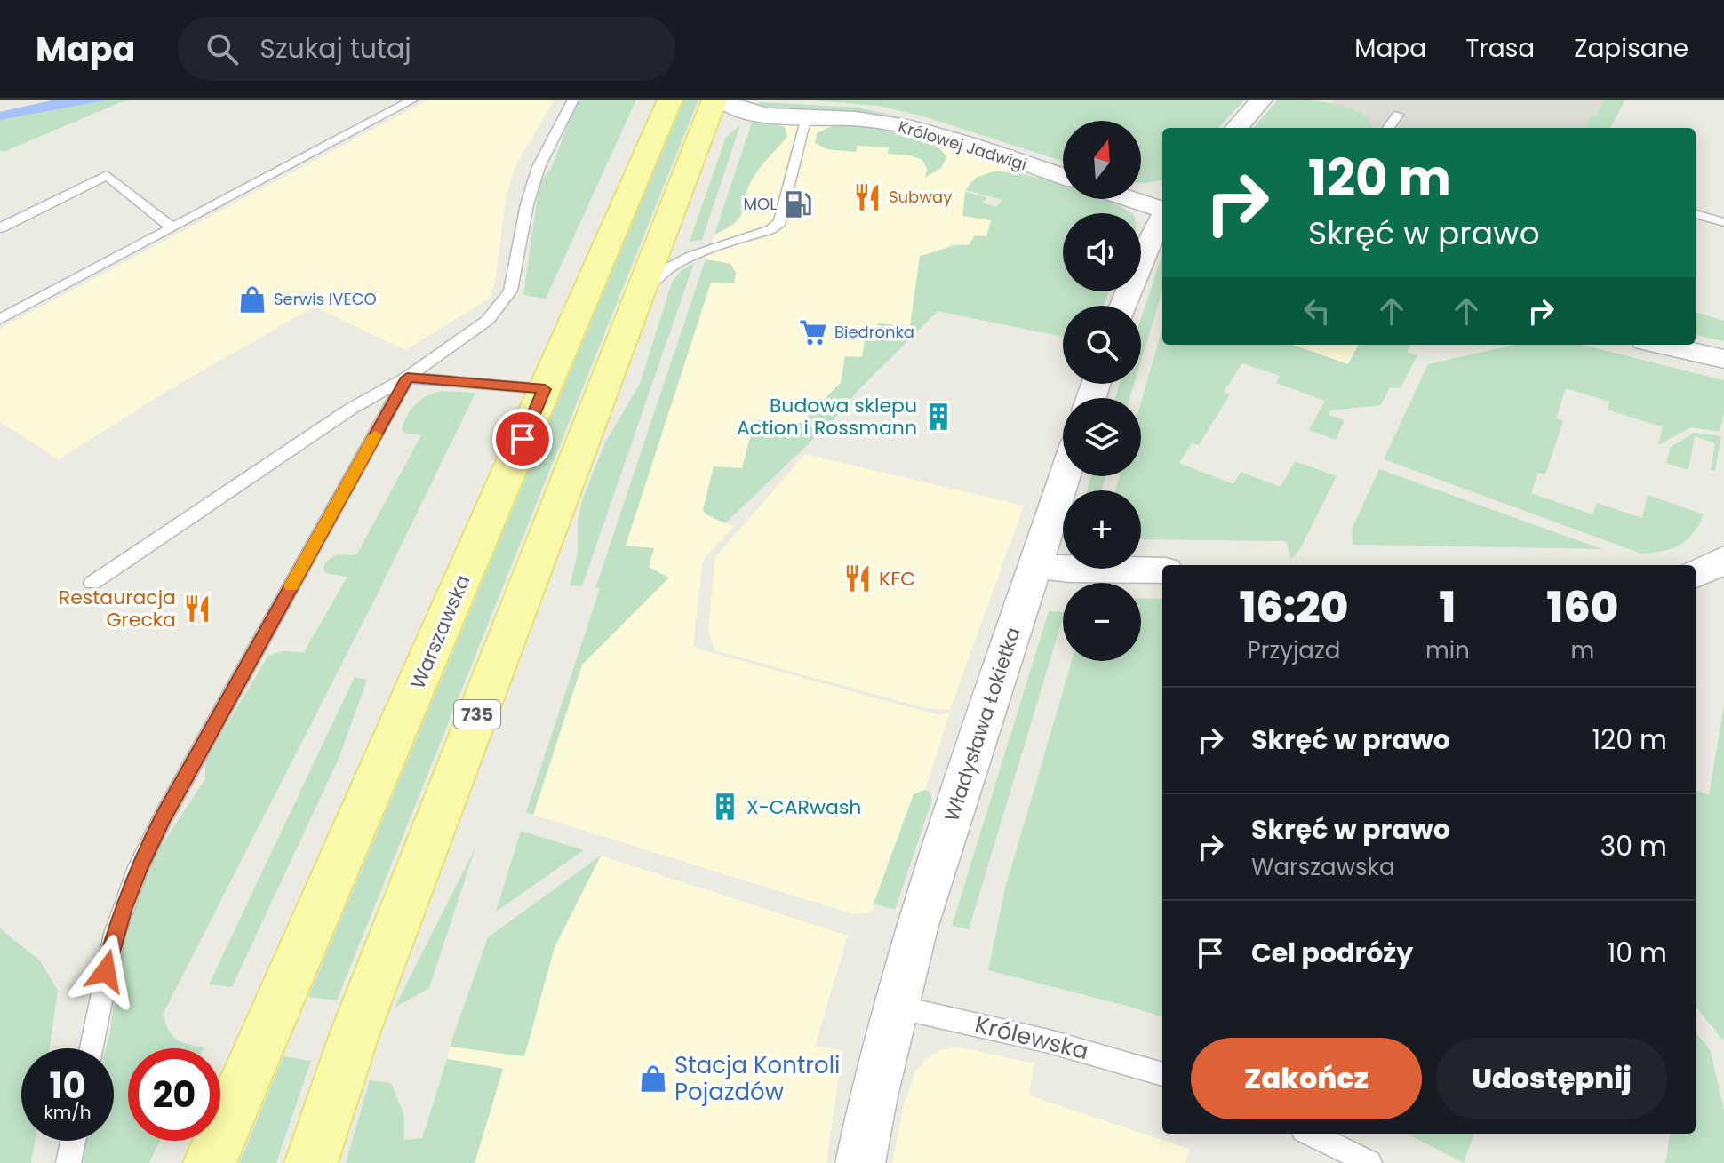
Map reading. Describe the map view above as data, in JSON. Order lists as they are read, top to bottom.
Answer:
{
  "streets": {
    "main road": ["Warszawska", "735"],
    "street": ["Królowej Jadwigi", "Władysława Łokietka"],
    "lane": ["Królewska"]
  },
  "crossings": [
    ["Władysława Łokietka", "Królewska"]
  ],
  "places": {
    "restaurant": ["Subway", "KFC", "Restauracja Grecka"],
    "fuel station": ["MOL"],
    "shop": ["Serwis IVECO", "Stacja Kontroli Pojazdów"],
    "supermarket": ["Biedronka"],
    "building": ["Budowa sklepu Action i Rossmann", "X-CARwash"]
  },
  "north": "top",
  "page": {
    "header": "Mapa",
    "search": "Szukaj tutaj",
    "nav": ["Mapa", "Trasa", "Zapisane"],
    "map_buttons": ["+", "−"],
    "turn": ["120 m", "Skręć w prawo"],
    "eta": [
      "16:20",
      "Przyjazd",
      "1",
      "min",
      "160",
      "m"
    ],
    "list": [
      {
        "name": "Skręć w prawo",
        "value": "120 m"
      },
      {
        "name": "Skręć w prawo",
        "note": "Warszawska",
        "value": "30 m"
      },
      {
        "name": "Cel podróży",
        "value": "10 m"
      }
    ],
    "buttons": ["Zakończ", "Udostępnij"],
    "speed": "10 km/h",
    "limit": "20"
  }
}
